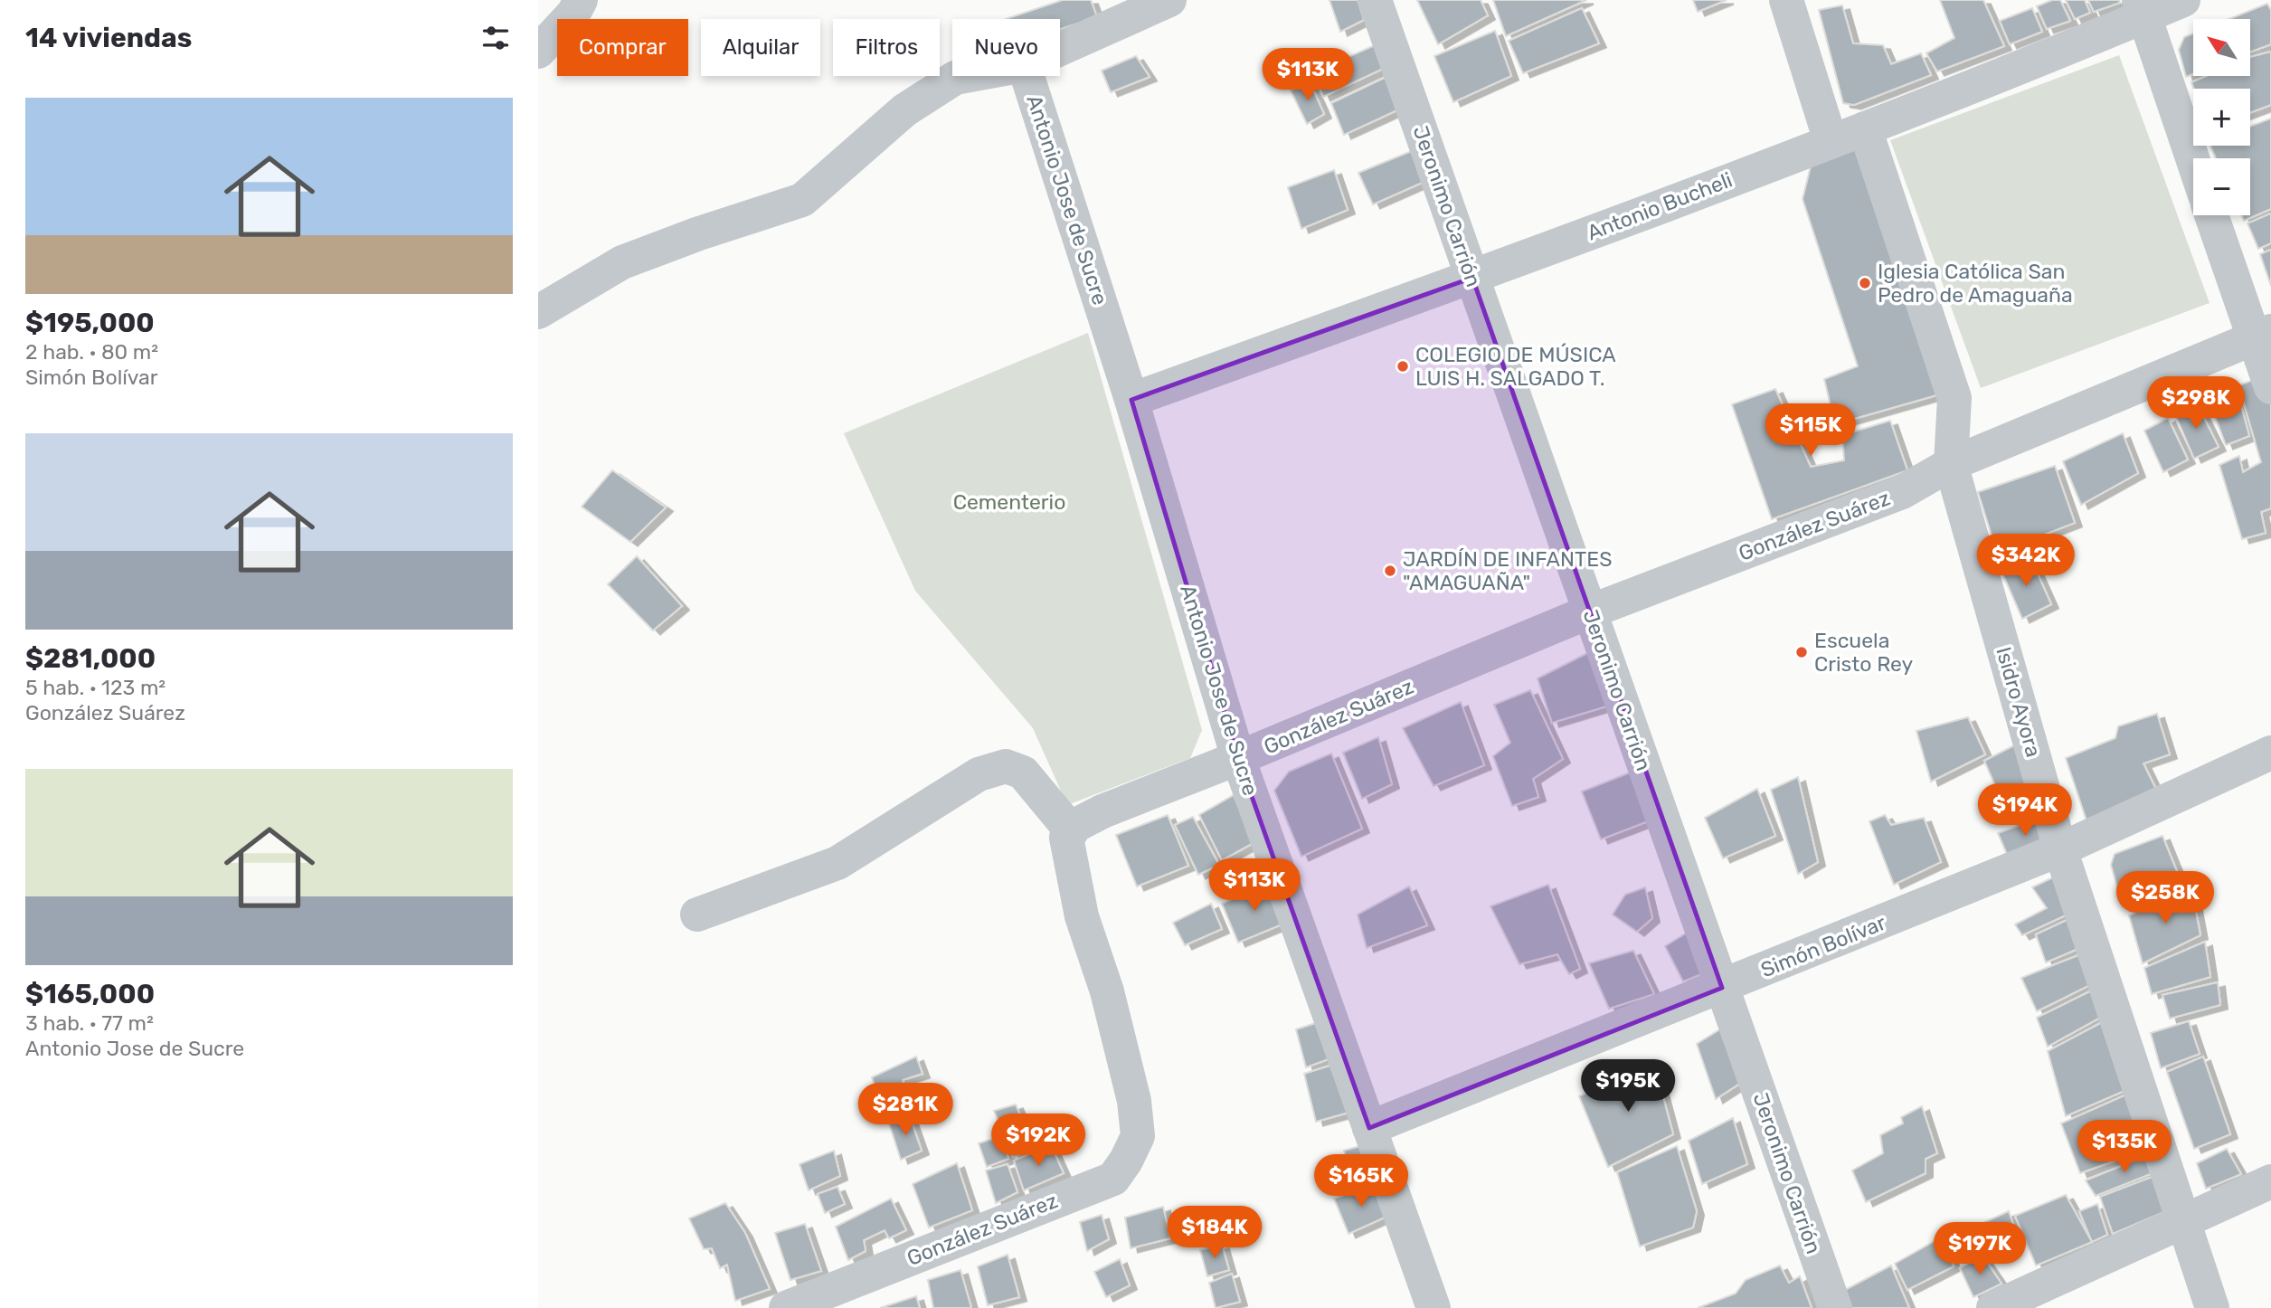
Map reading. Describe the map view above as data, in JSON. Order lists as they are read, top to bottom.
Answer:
{
  "streets": {
    "street": [
      "Antonio Jose de Sucre",
      "Jeronimo Carrión",
      "Antonio Bucheli",
      "González Suárez",
      "Isidro Ayora",
      "Simón Bolívar"
    ]
  },
  "crossings": [
    ["Antonio Jose de Sucre", "Antonio Bucheli"],
    ["Antonio Jose de Sucre", "González Suárez"],
    ["Antonio Jose de Sucre", "Simón Bolívar"],
    ["Jeronimo Carrión", "Antonio Bucheli"],
    ["Jeronimo Carrión", "González Suárez"],
    ["Jeronimo Carrión", "Simón Bolívar"],
    ["Antonio Bucheli", "Isidro Ayora"],
    ["González Suárez", "Isidro Ayora"],
    ["Isidro Ayora", "Simón Bolívar"]
  ],
  "parks": ["Cementerio"],
  "places": [
    "Iglesia Católica San Pedro de Amaguaña",
    "COLEGIO DE MÚSICA LUIS H. SALGADO T.",
    "JARDÍN DE INFANTES \"AMAGUAÑA\"",
    "Escuela Cristo Rey"
  ],
  "north": "top left",
  "page": {
    "heading": "14 viviendas",
    "map_buttons": ["+", "−"],
    "chip": [
      "Comprar",
      "Alquilar",
      "Filtros",
      "Nuevo"
    ],
    "price": [
      "$113K",
      "$298K",
      "$115K",
      "$342K",
      "$194K",
      "$113K",
      "$258K",
      "$195K",
      "$281K",
      "$192K",
      "$135K",
      "$165K",
      "$184K",
      "$197K"
    ],
    "list": [
      {
        "name": "$195,000",
        "note": "2 hab. · 80 m² · Simón Bolívar"
      },
      {
        "name": "$281,000",
        "note": "5 hab. · 123 m² · González Suárez"
      },
      {
        "name": "$165,000",
        "note": "3 hab. · 77 m² · Antonio Jose de Sucre"
      }
    ]
  }
}
